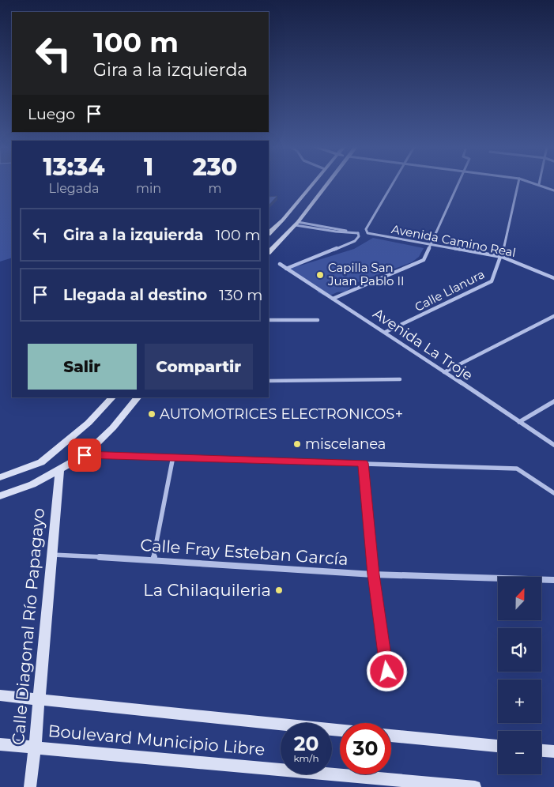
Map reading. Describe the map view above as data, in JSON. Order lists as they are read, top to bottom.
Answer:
{
  "streets": {
    "main road": ["Calle Diagonal Río Papagayo", "Boulevard Municipio Libre"],
    "street": [
      "Avenida Camino Real",
      "Calle Llanura",
      "Avenida La Troje",
      "Calle Fray Esteban García"
    ]
  },
  "crossings": [
    ["Avenida Camino Real", "Calle Llanura"],
    ["Calle Llanura", "Avenida La Troje"],
    ["Calle Fray Esteban García", "Calle Diagonal Río Papagayo"],
    ["Calle Diagonal Río Papagayo", "Boulevard Municipio Libre"]
  ],
  "places": [
    "Capilla San Juan Pablo II",
    "AUTOMOTRICES ELECTRONICOS+",
    "miscelanea",
    "La Chilaquileria"
  ],
  "north": "top",
  "page": {
    "turn": ["100 m", "Gira a la izquierda"],
    "then": "Luego",
    "eta": [
      "13:34",
      "Llegada",
      "1",
      "min",
      "230",
      "m"
    ],
    "list": [
      {
        "name": "Gira a la izquierda",
        "value": "100 m"
      },
      {
        "name": "Llegada al destino",
        "value": "130 m"
      }
    ],
    "buttons": ["Salir", "Compartir"],
    "map_buttons": ["+", "−"],
    "speed": "20 km/h",
    "limit": "30"
  }
}
